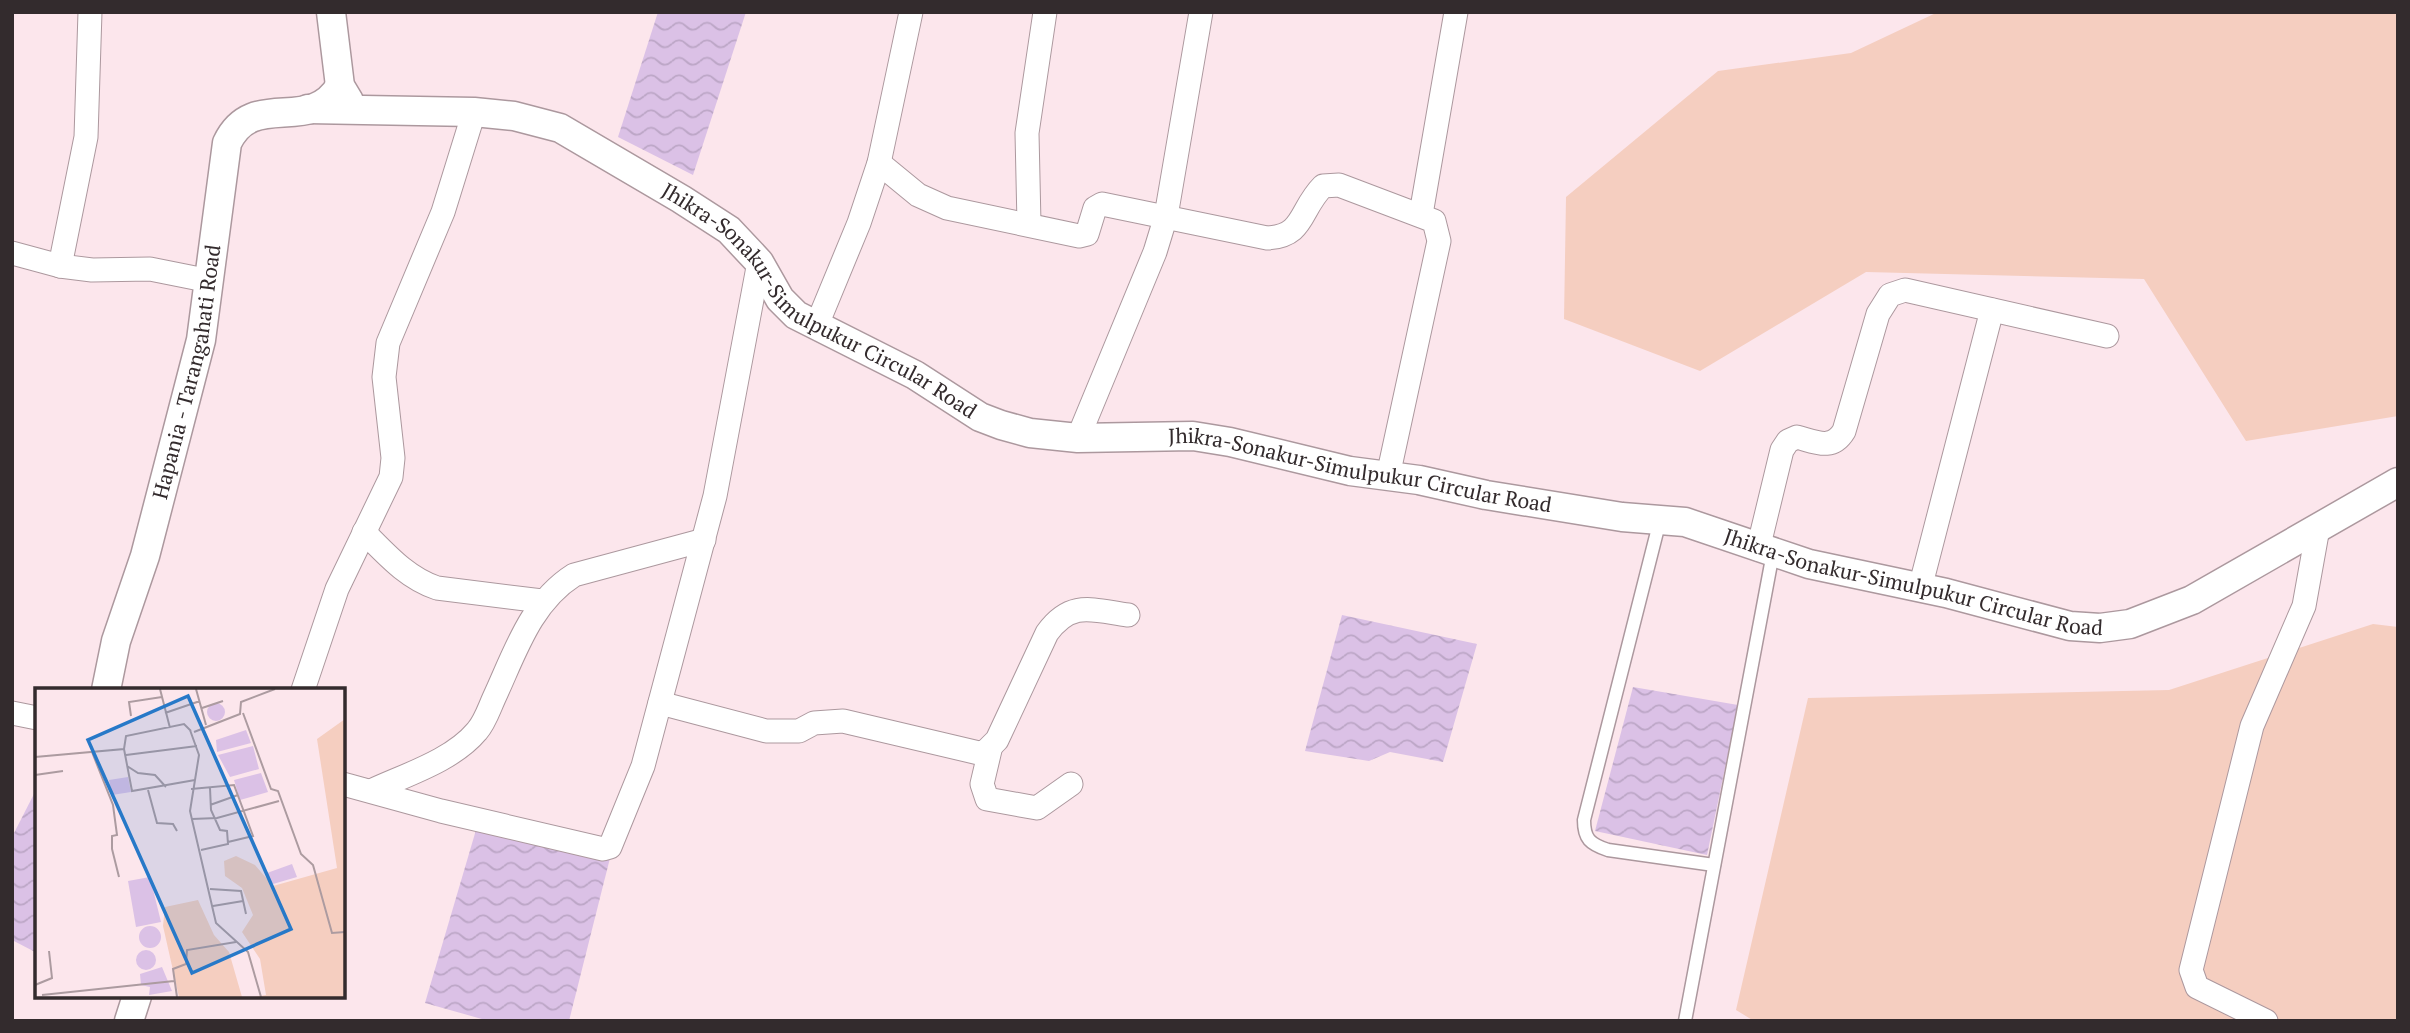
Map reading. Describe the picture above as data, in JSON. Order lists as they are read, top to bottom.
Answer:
{
  "streets": {
    "street": ["Jhikra-Sonakur-Simulpukur Circular Road", "Hapania - Tarangahati Road"]
  },
  "crossings": [
    ["Jhikra-Sonakur-Simulpukur Circular Road", "Hapania - Tarangahati Road"]
  ]
}
